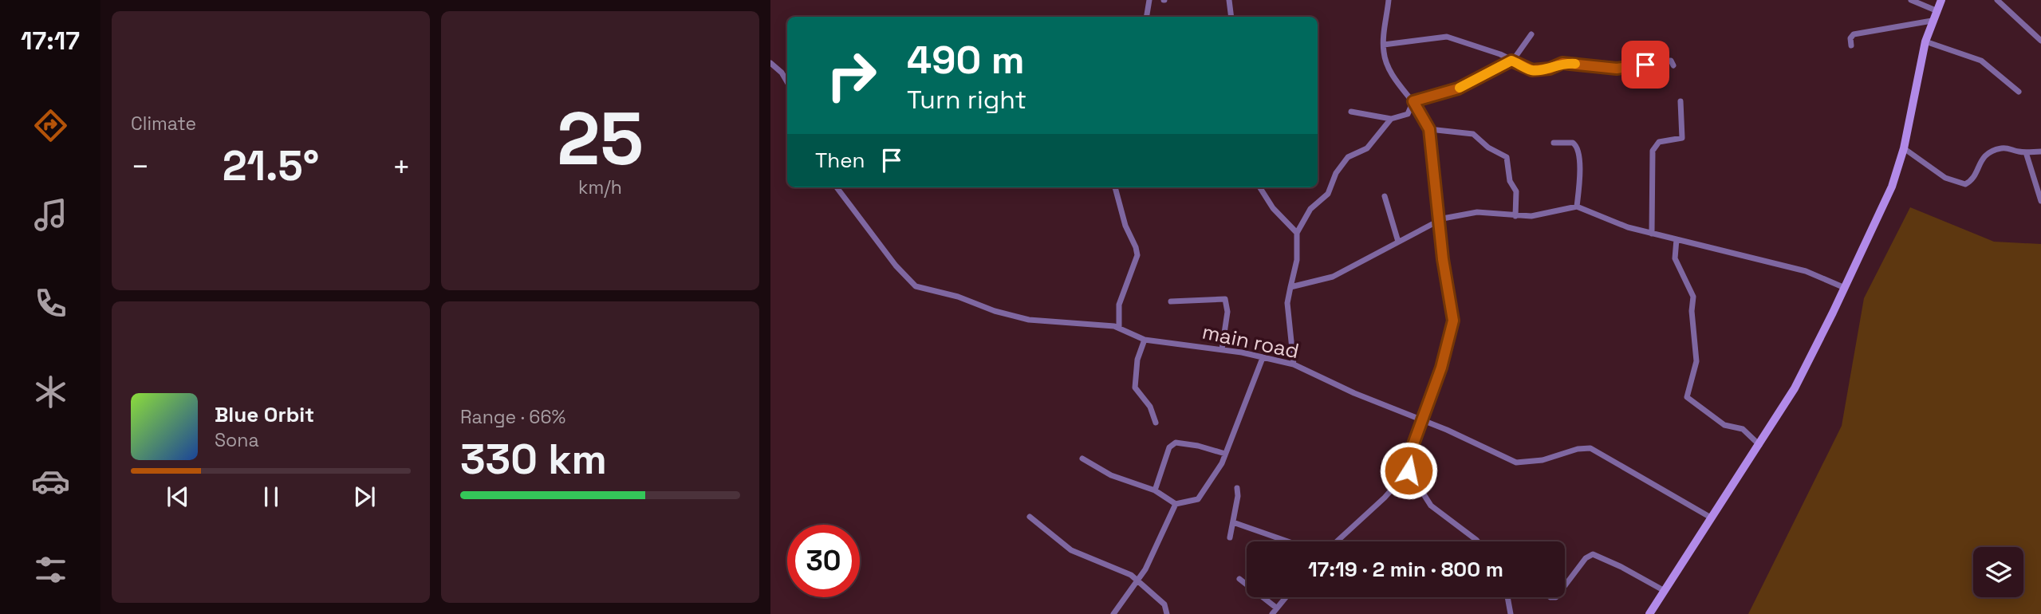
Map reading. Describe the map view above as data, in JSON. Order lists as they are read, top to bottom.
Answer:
{
  "streets": {
    "street": ["main road"]
  },
  "page": {
    "tabs": "17:17",
    "tile": [
      "Climate",
      ["25", "km/h"],
      ["Range · 66%", "330 km"]
    ],
    "turn": ["490 m", "Turn right"],
    "then": "Then",
    "heat": ["−", "21.5°", "+"],
    "song": ["Blue Orbit", "Sona"],
    "limit": "30",
    "trip": "17:19 · 2 min · 800 m"
  }
}
